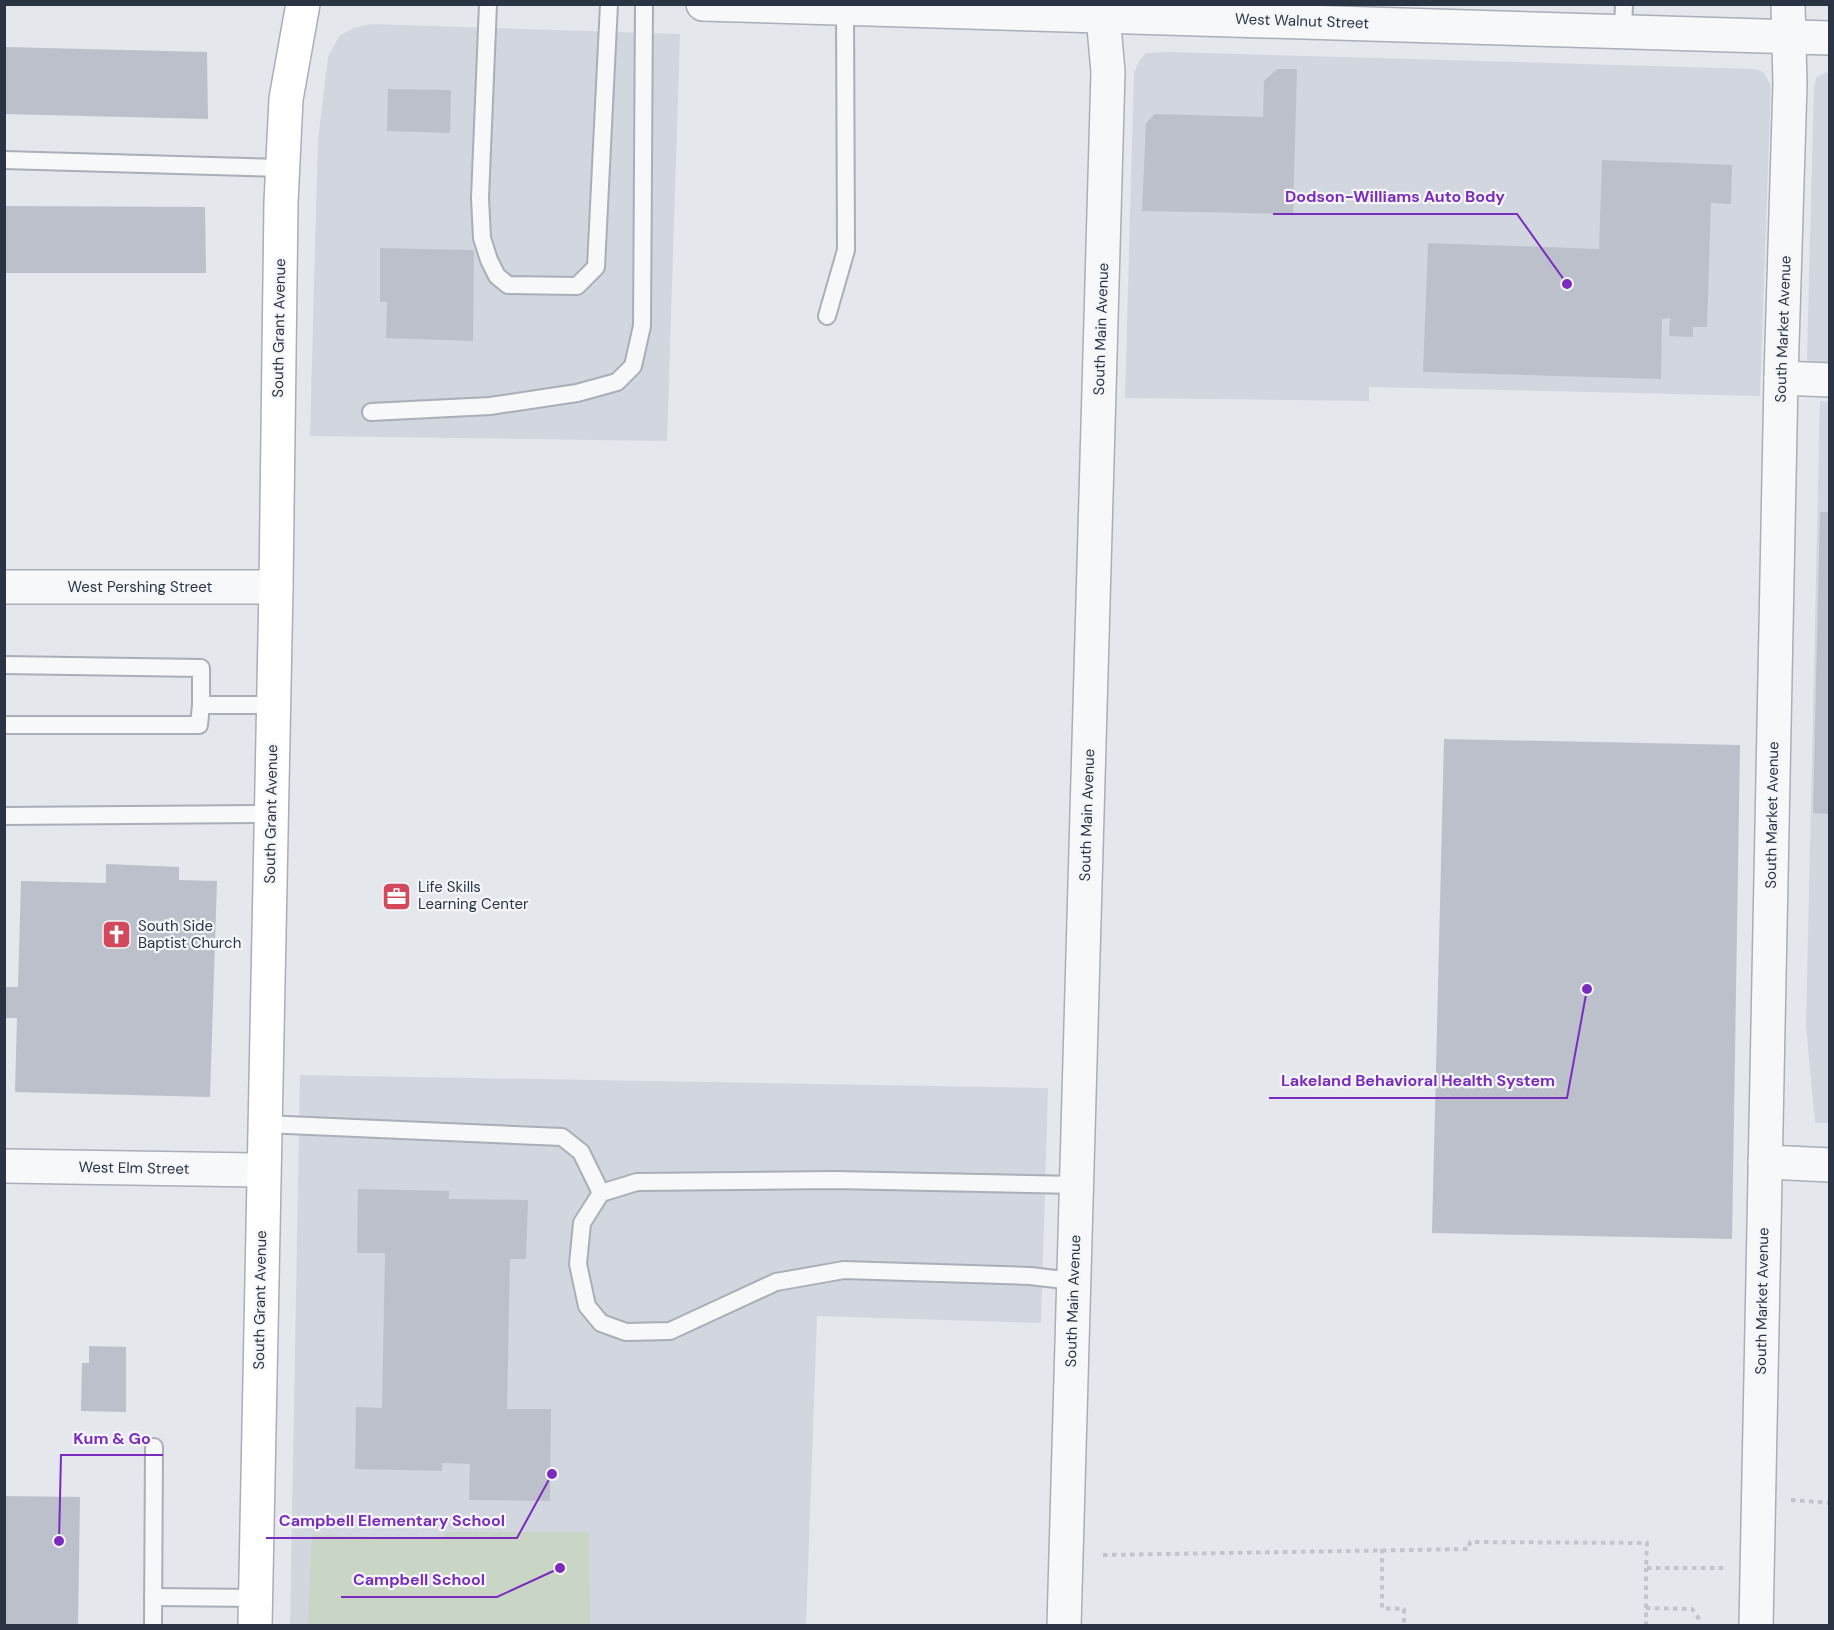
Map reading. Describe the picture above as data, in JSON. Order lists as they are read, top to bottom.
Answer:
{
  "streets": {
    "main road": ["South Grant Avenue"],
    "street": [
      "West Walnut Street",
      "South Main Avenue",
      "South Market Avenue",
      "West Pershing Street",
      "West Elm Street"
    ]
  },
  "crossings": [
    ["West Walnut Street", "South Main Avenue"],
    ["West Walnut Street", "South Market Avenue"],
    ["South Grant Avenue", "West Pershing Street"],
    ["South Grant Avenue", "West Elm Street"]
  ],
  "places": {
    "other": [
      "Dodson-Williams Auto Body",
      "Lakeland Behavioral Health System",
      "Campbell Elementary School",
      "Kum & Go",
      "Campbell School"
    ],
    "office": ["Life Skills Learning Center"],
    "church": ["South Side Baptist Church"]
  }
}
